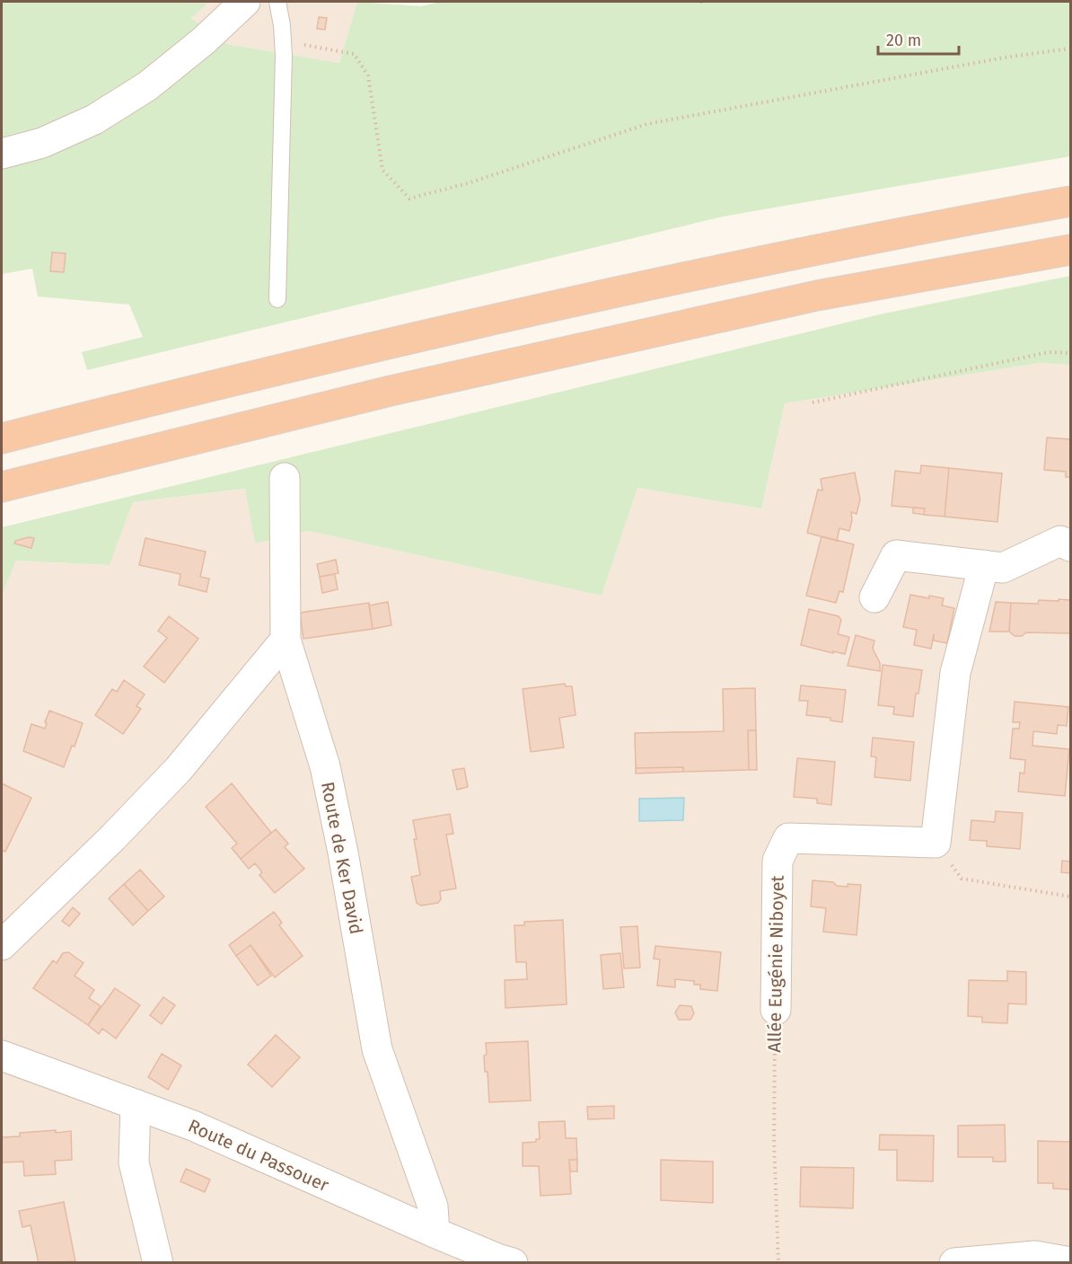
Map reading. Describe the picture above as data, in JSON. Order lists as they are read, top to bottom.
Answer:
{
  "streets": {
    "street": ["Route de Ker David", "Allée Eugénie Niboyet", "Route du Passouer"]
  },
  "crossings": [
    ["Route de Ker David", "Route du Passouer"]
  ],
  "scale_bar": "20 m"
}
